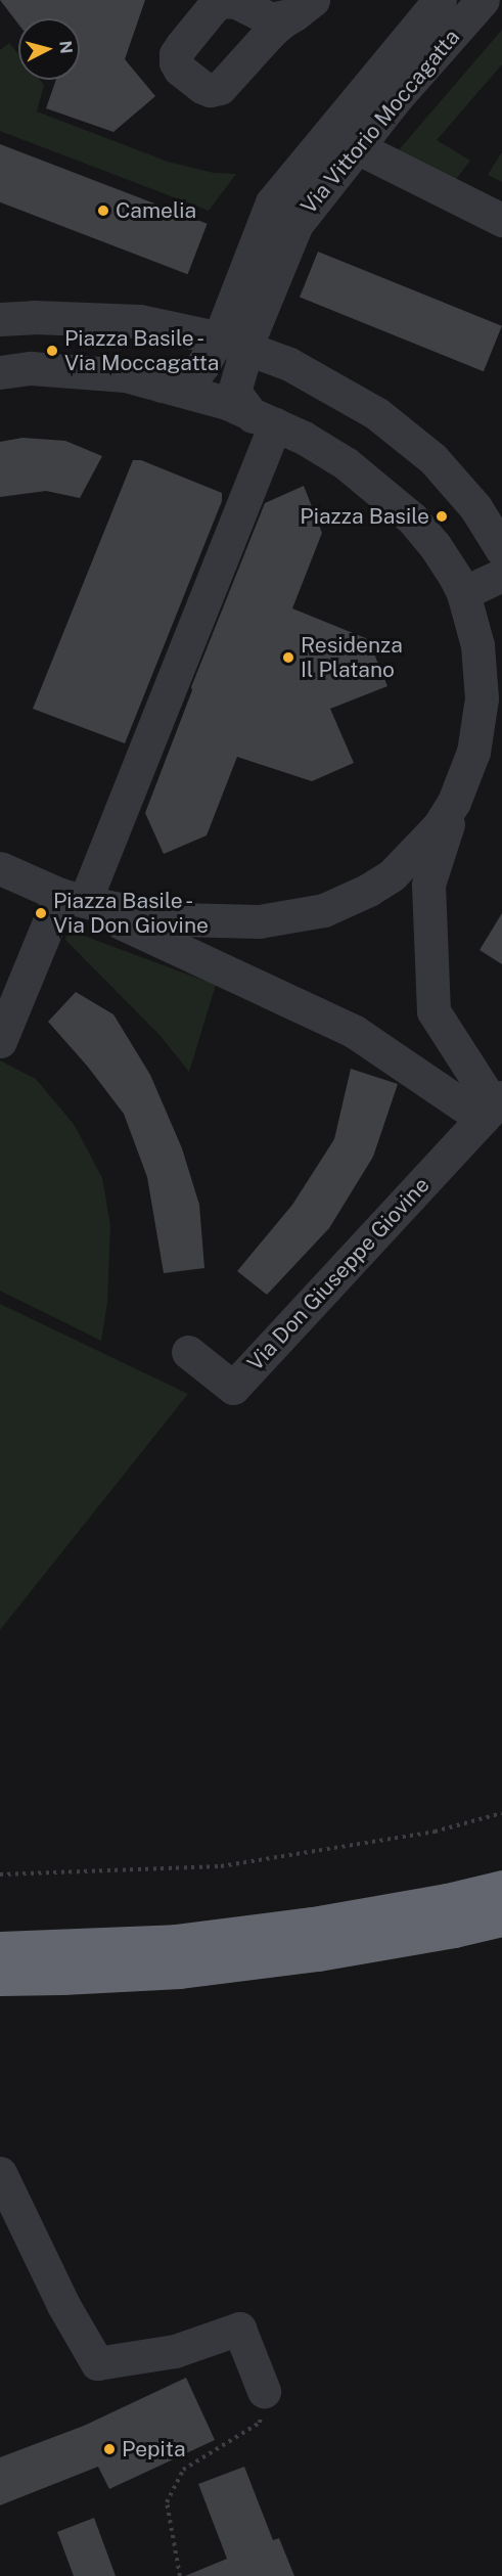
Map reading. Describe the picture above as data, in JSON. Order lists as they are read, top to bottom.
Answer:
{
  "streets": {
    "street": ["Via Vittorio Moccagatta", "Via Don Giuseppe Giovine"]
  },
  "places": [
    "Camelia",
    "Piazza Basile - Via Moccagatta",
    "Piazza Basile",
    "Residenza Il Platano",
    "Piazza Basile - Via Don Giovine",
    "Pepita"
  ],
  "north": "right"
}
